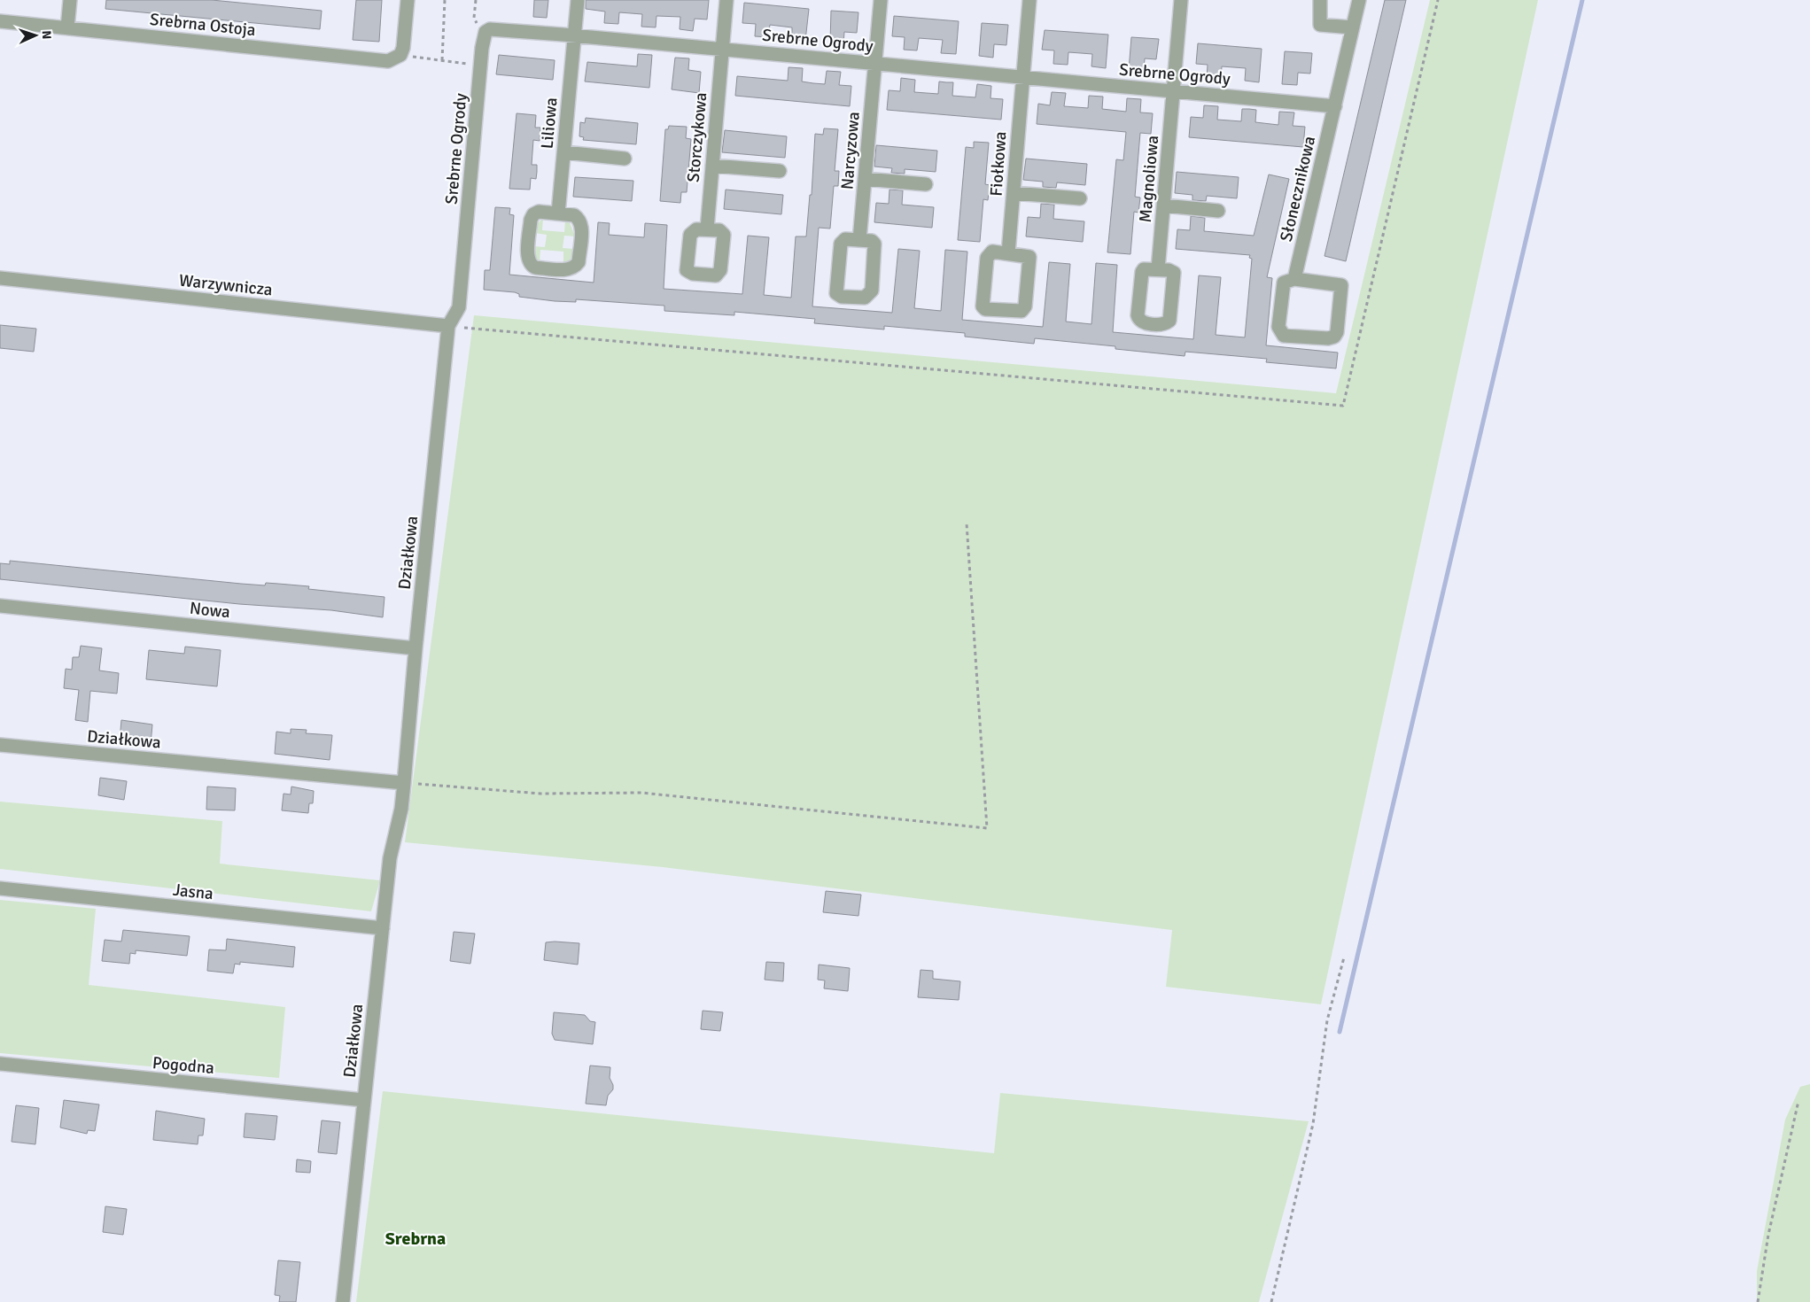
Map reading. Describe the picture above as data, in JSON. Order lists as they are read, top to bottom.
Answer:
{
  "streets": {
    "street": [
      "Srebrna Ostoja",
      "Srebrne Ogrody",
      "Liliowa",
      "Storczykowa",
      "Narcyzowa",
      "Fiołkowa",
      "Magnoliowa",
      "Słonecznikowa",
      "Warzywnicza",
      "Działkowa",
      "Nowa",
      "Jasna",
      "Pogodna"
    ]
  },
  "crossings": [
    ["Srebrne Ogrody", "Liliowa"],
    ["Srebrne Ogrody", "Storczykowa"],
    ["Srebrne Ogrody", "Narcyzowa"],
    ["Srebrne Ogrody", "Fiołkowa"],
    ["Srebrne Ogrody", "Magnoliowa"],
    ["Srebrne Ogrody", "Słonecznikowa"],
    ["Srebrne Ogrody", "Warzywnicza"],
    ["Srebrne Ogrody", "Działkowa"],
    ["Warzywnicza", "Działkowa"],
    ["Działkowa", "Nowa"],
    ["Działkowa", "Jasna"],
    ["Działkowa", "Pogodna"]
  ],
  "districts": ["Srebrna"],
  "north": "right"
}
